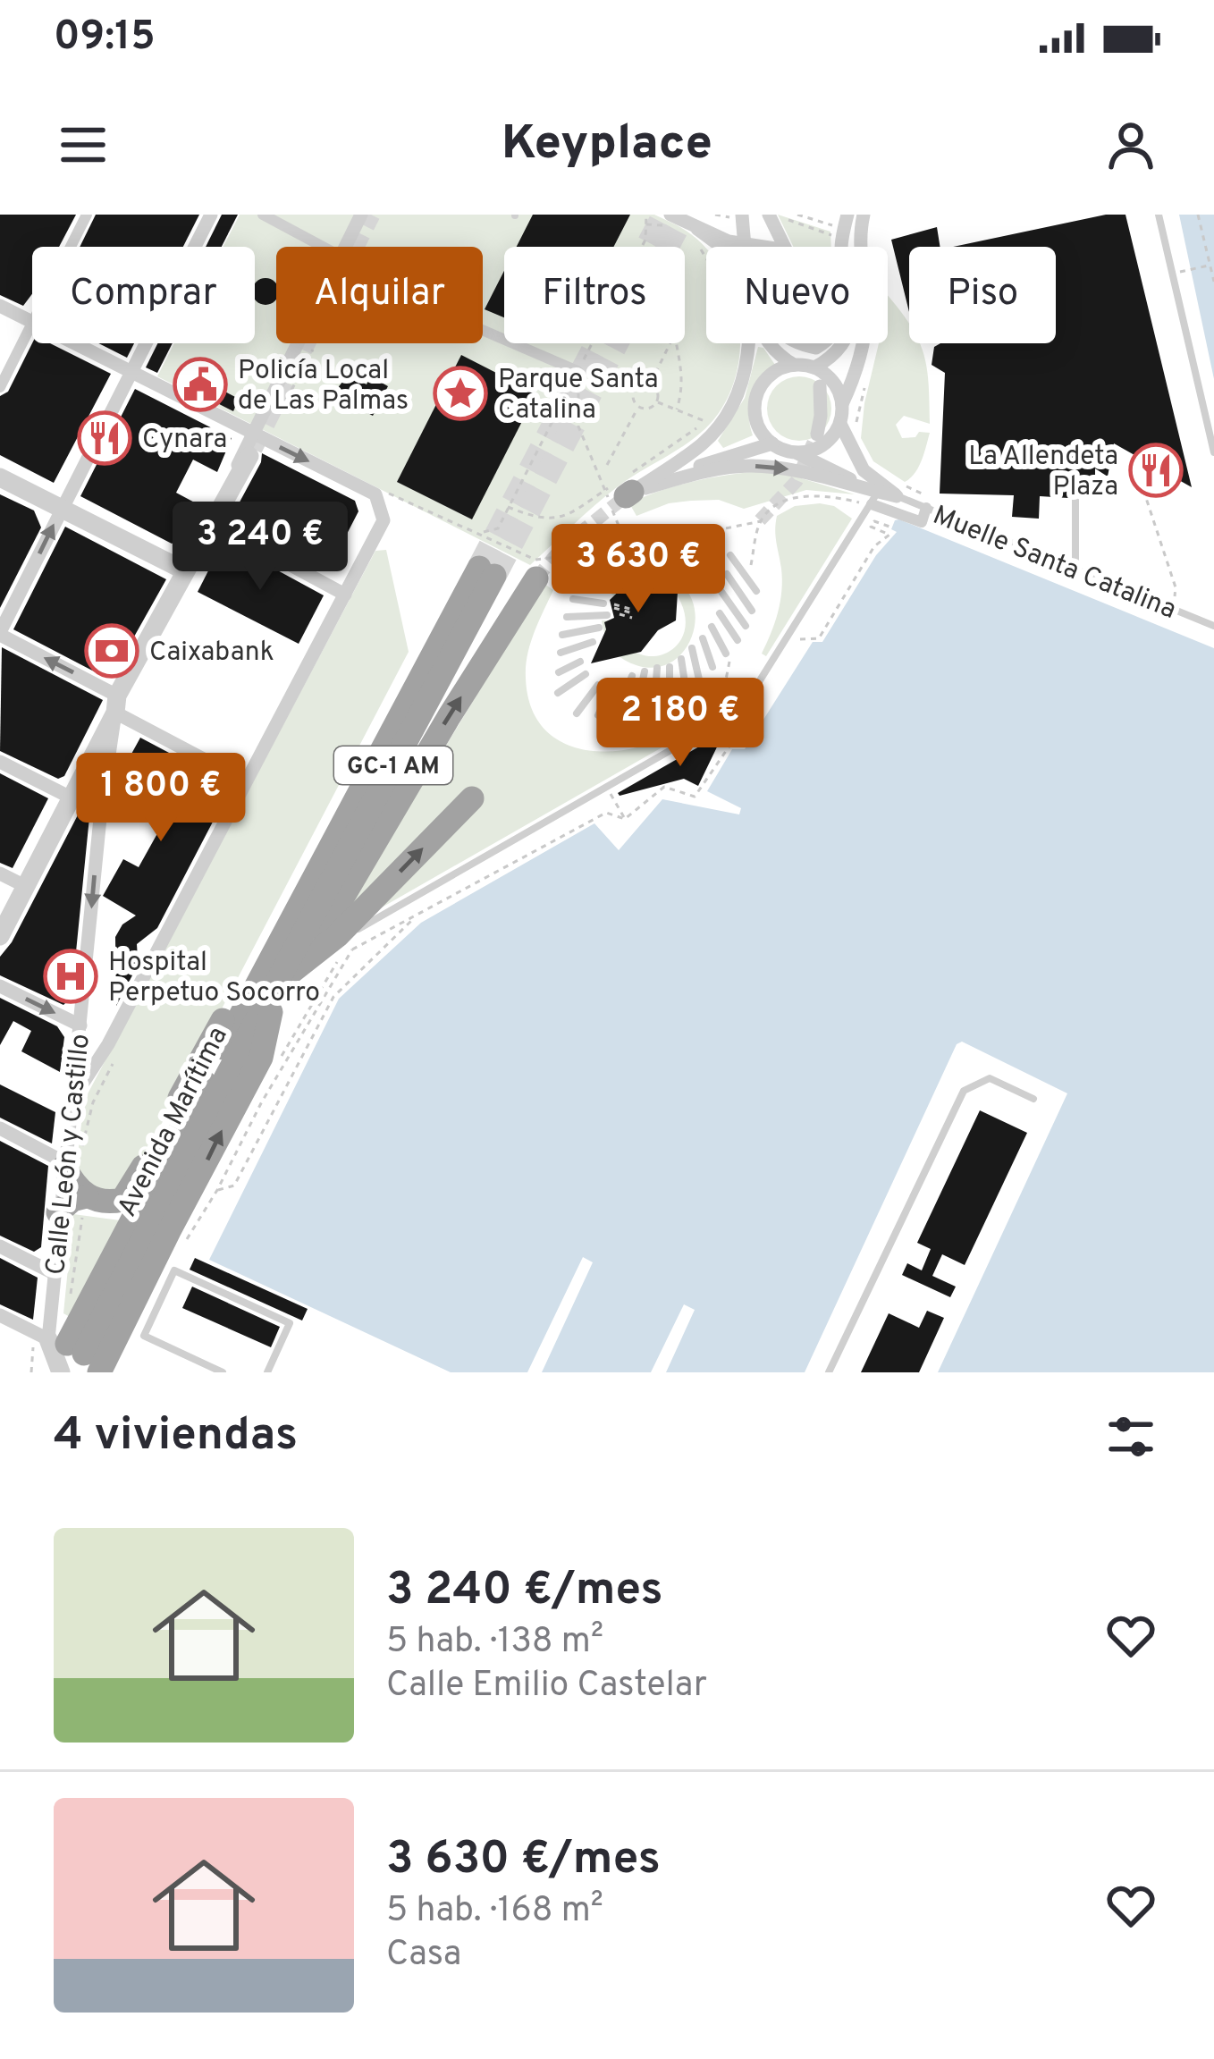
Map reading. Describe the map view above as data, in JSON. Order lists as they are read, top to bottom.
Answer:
{
  "streets": {
    "highway": ["GC-1 AM", "Avenida Marítima"],
    "street": ["Calle León y Castillo"],
    "lane": ["Muelle Santa Catalina"]
  },
  "crossings": [
    ["Avenida Marítima", "Calle León y Castillo"]
  ],
  "places": {
    "public building": ["Policía Local de Las Palmas"],
    "place": ["Parque Santa Catalina"],
    "restaurant": ["Cynara", "La Allendeta Plaza"],
    "bank": ["Caixabank"],
    "hospital": ["Hospital Perpetuo Socorro"]
  },
  "page": {
    "status": "09:15",
    "header": "Keyplace",
    "chip": [
      "Comprar",
      "Alquilar",
      "Filtros",
      "Nuevo",
      "Piso"
    ],
    "price": [
      "3 240 €",
      "3 630 €",
      "2 180 €",
      "1 800 €"
    ],
    "heading": "4 viviendas",
    "list": [
      {
        "name": "3 240 €/mes",
        "note": "5 hab. · 138 m² · Calle Emilio Castelar"
      },
      {
        "name": "3 630 €/mes",
        "note": "5 hab. · 168 m² · Casa"
      }
    ]
  }
}
